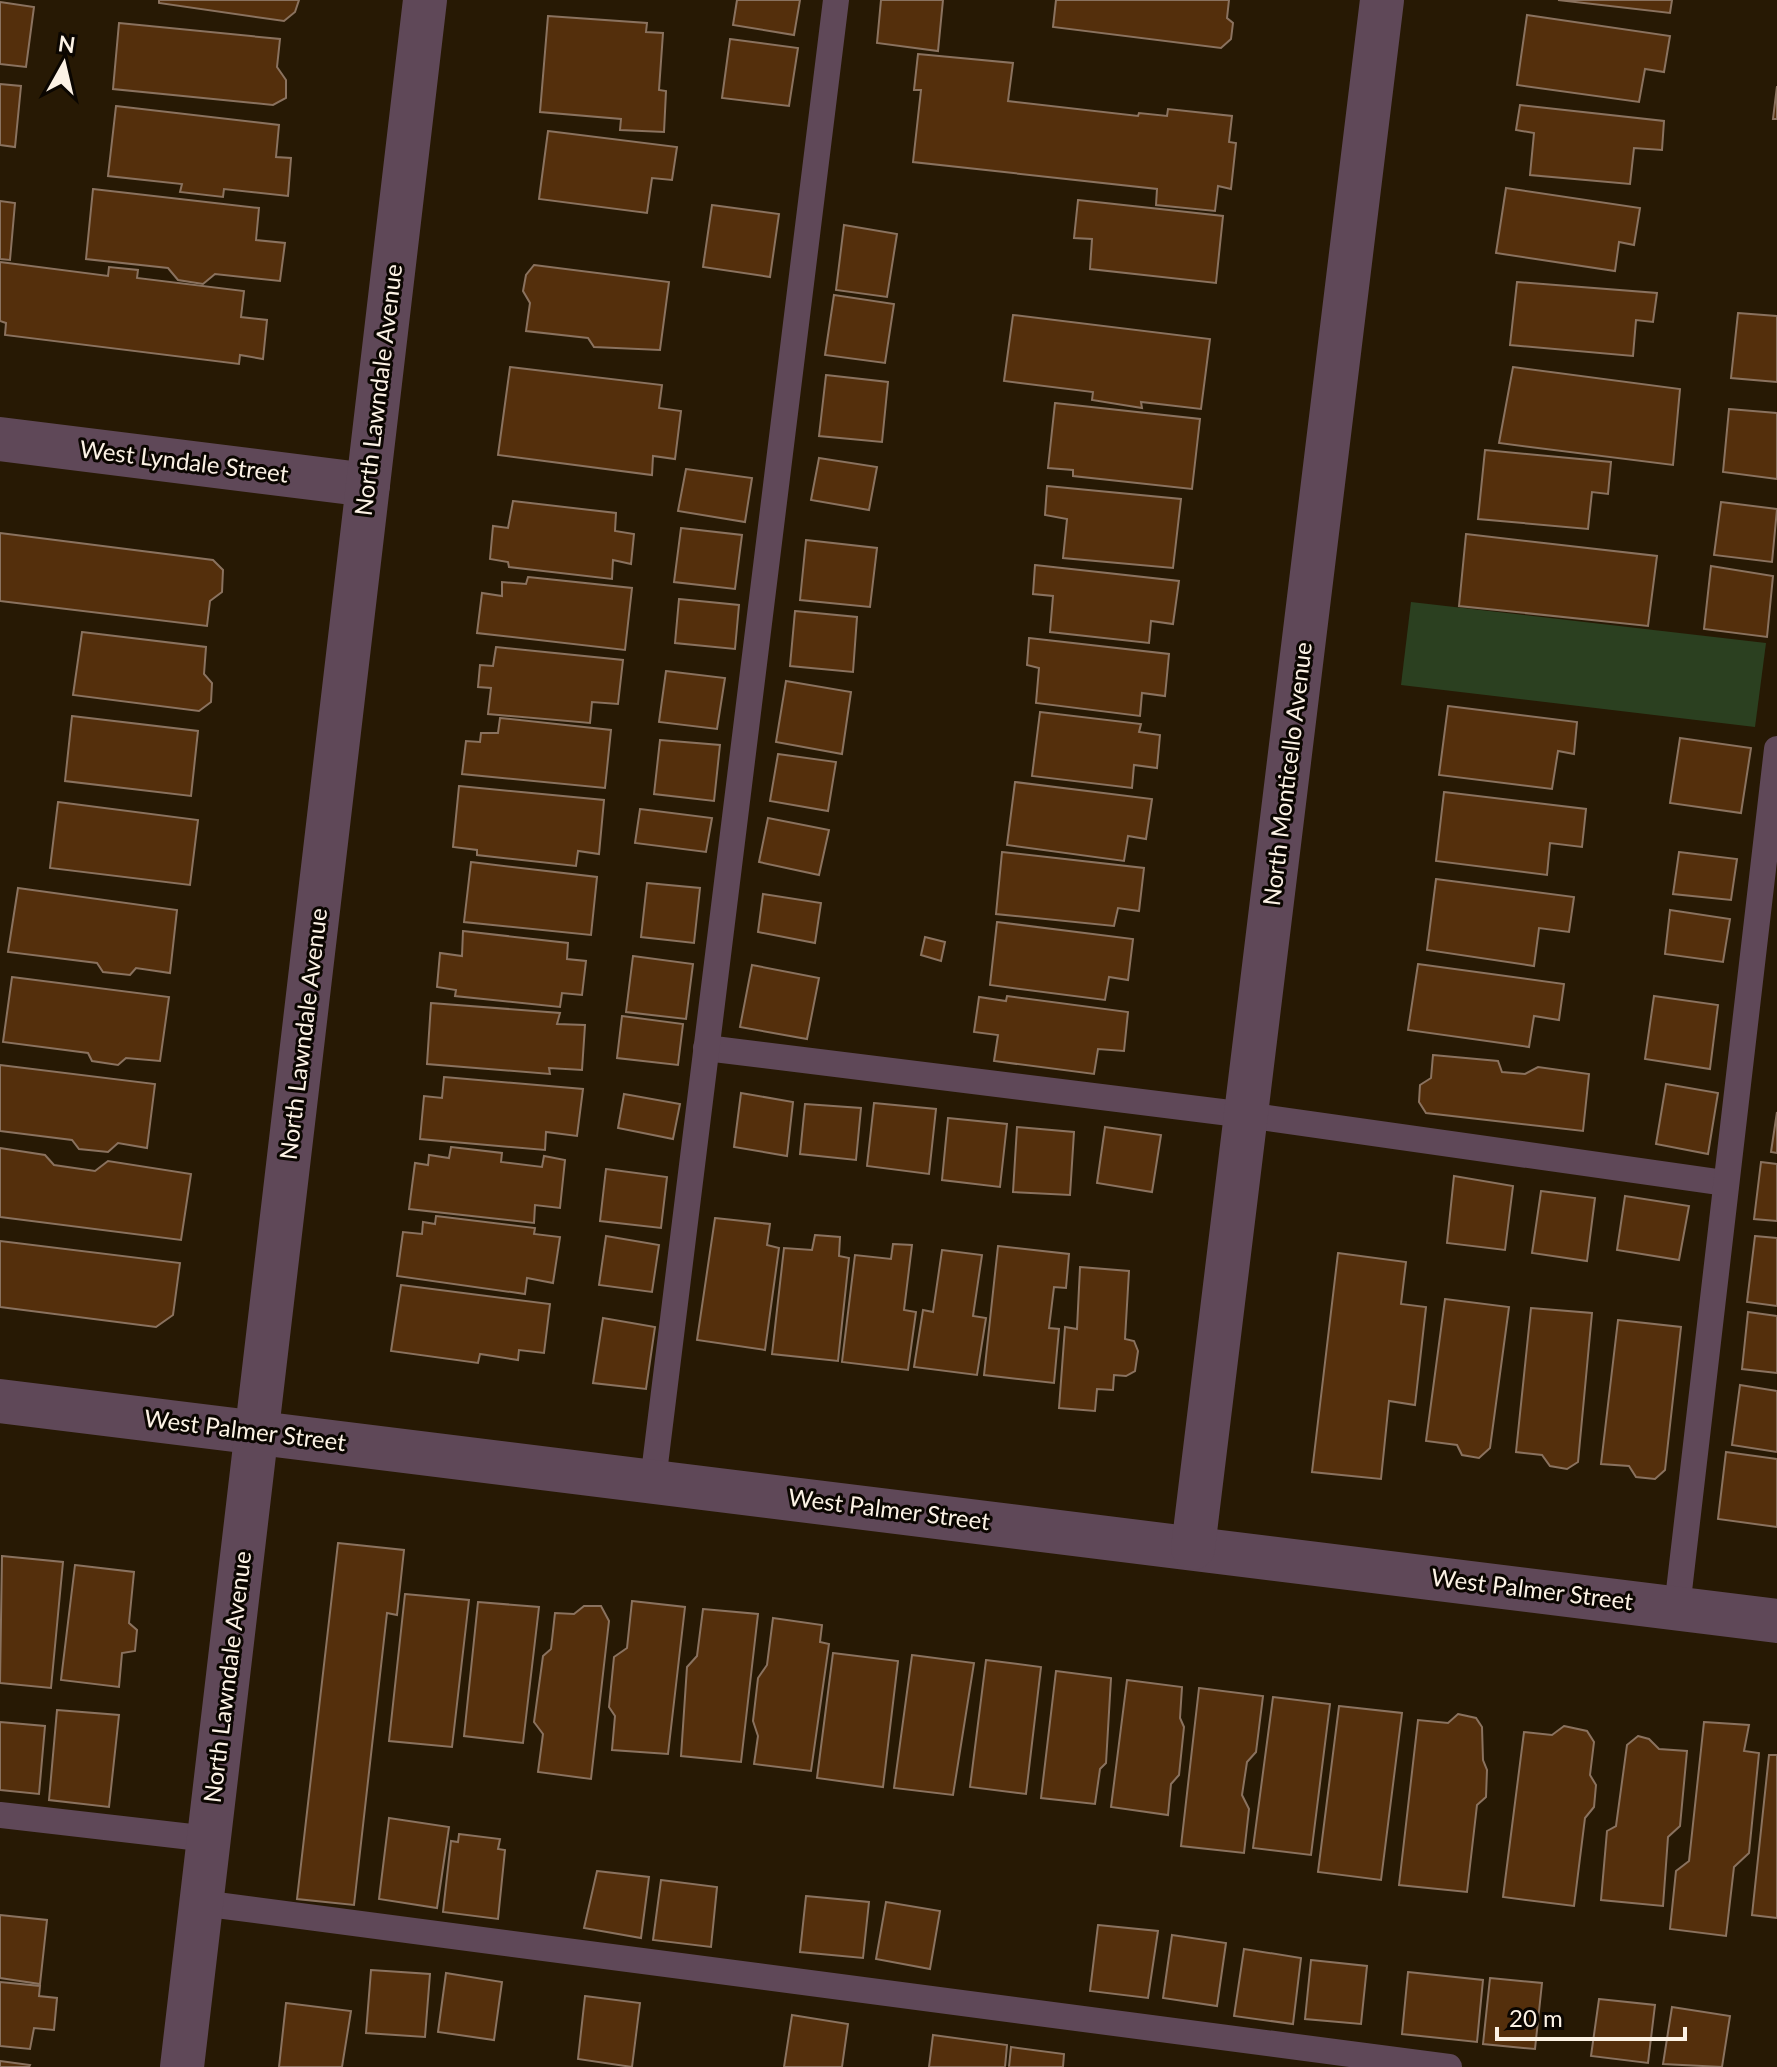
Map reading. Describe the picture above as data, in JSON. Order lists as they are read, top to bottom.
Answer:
{
  "streets": {
    "street": [
      "North Lawndale Avenue",
      "West Lyndale Street",
      "North Monticello Avenue",
      "West Palmer Street"
    ]
  },
  "crossings": [
    ["North Lawndale Avenue", "West Lyndale Street"],
    ["North Lawndale Avenue", "West Palmer Street"],
    ["North Monticello Avenue", "West Palmer Street"]
  ],
  "scale_bar": "20 m",
  "north": "top"
}
